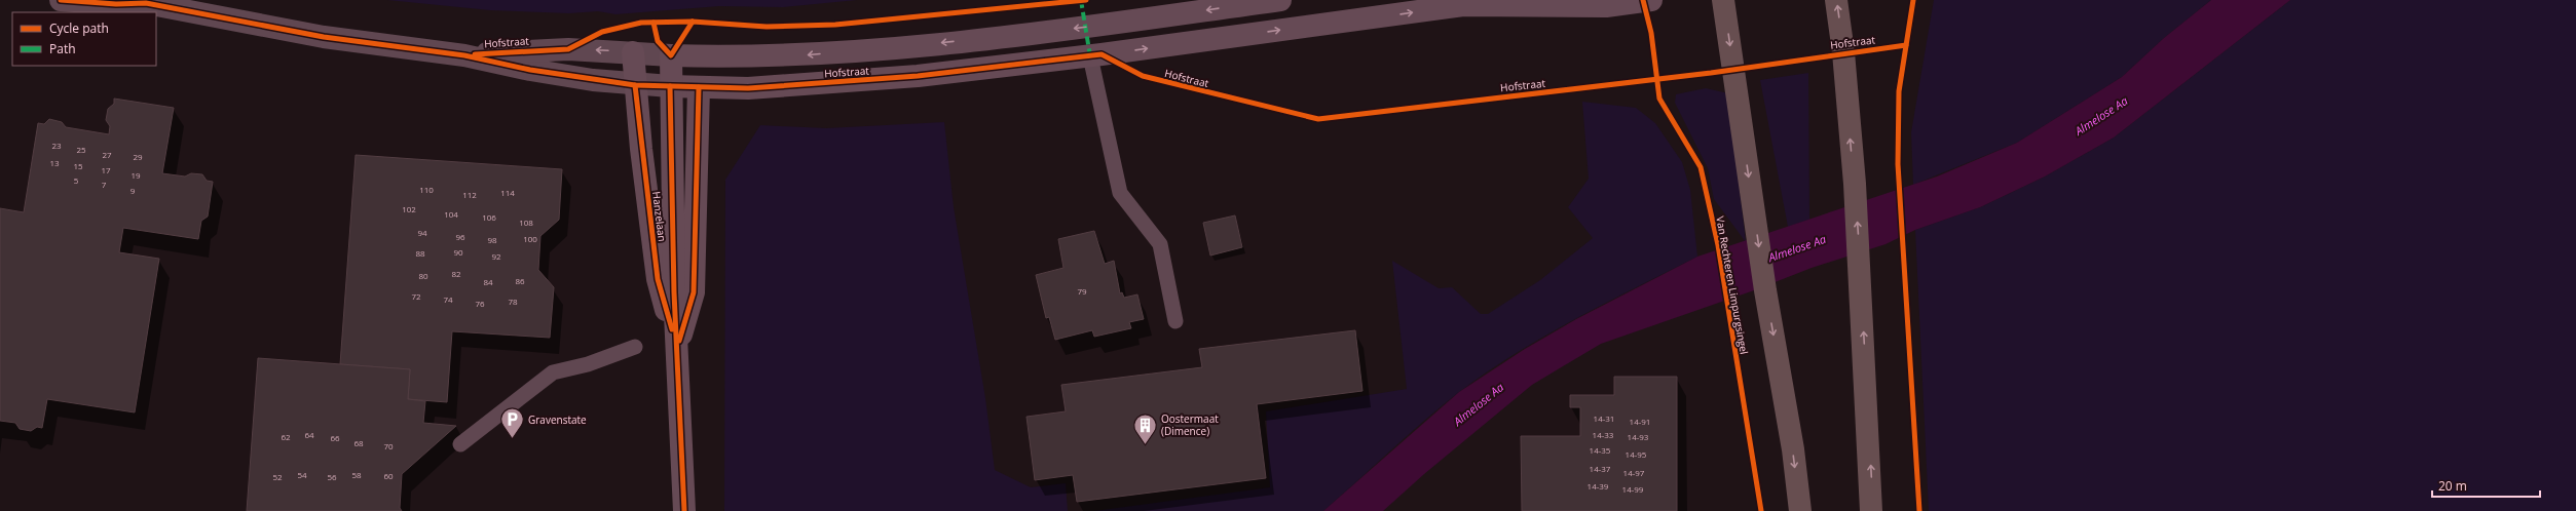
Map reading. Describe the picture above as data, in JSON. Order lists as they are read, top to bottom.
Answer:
{
  "streets": {
    "street": ["Hofstraat", "Hanzelaan"],
    "cycle path": ["Van Rechteren Limpurgsingel"]
  },
  "crossings": [
    ["Hofstraat", "Hanzelaan"]
  ],
  "water": ["Almelose Aa"],
  "places": {
    "parking": ["Gravenstate"],
    "building": ["Oostermaat (Dimence)"]
  },
  "house_numbers": [
    "23",
    "25",
    "27",
    "29",
    "13",
    "15",
    "17",
    "19",
    "5",
    "7",
    "110",
    "9",
    "114",
    "112",
    "102",
    "104",
    "106",
    "108",
    "94",
    "96",
    "100",
    "98",
    "90",
    "88",
    "92",
    "82",
    "80",
    "86",
    "84",
    "79",
    "72",
    "74",
    "78",
    "76",
    "14-31",
    "14-91",
    "64",
    "14-33",
    "62",
    "14-93",
    "66",
    "68",
    "70",
    "14-35",
    "14-95",
    "14-37",
    "14-97",
    "54",
    "58",
    "60",
    "52",
    "56",
    "14-39",
    "14-99"
  ],
  "legend": ["Cycle path", "Path"],
  "scale_bar": "20 m"
}
